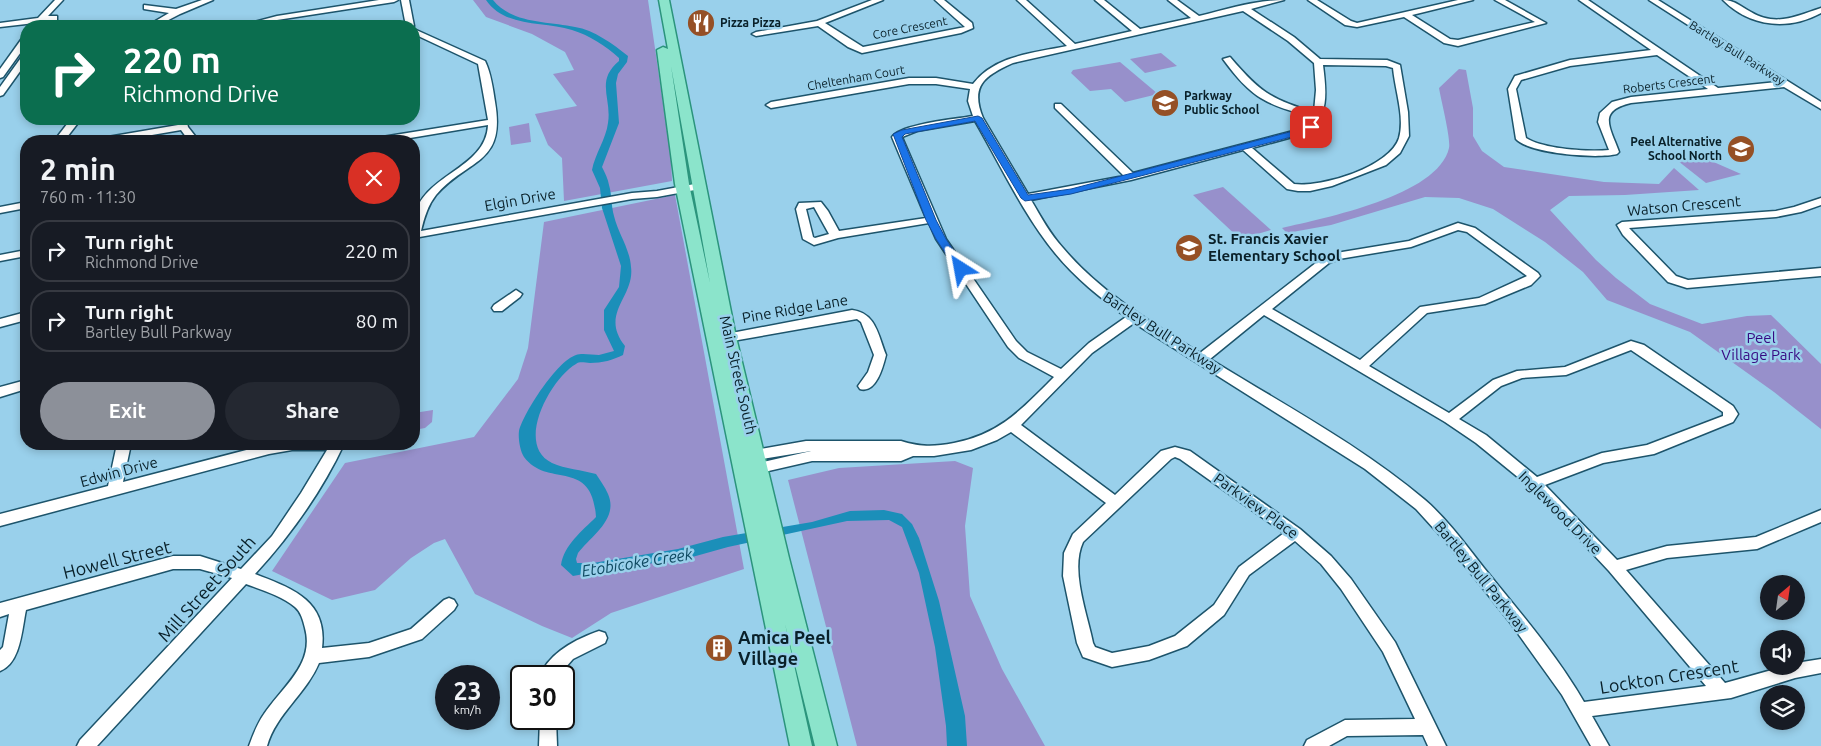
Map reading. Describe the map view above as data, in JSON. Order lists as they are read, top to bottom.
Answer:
{
  "streets": {
    "main road": ["Main Street South"],
    "street": [
      "Core Crescent",
      "Bartley Bull Parkway",
      "Cheltenham Court",
      "Roberts Crescent",
      "Elgin Drive",
      "Watson Crescent",
      "Pine Ridge Lane",
      "Edwin Drive",
      "Parkview Place",
      "Inglewood Drive",
      "Howell Street",
      "Mill Street South",
      "Lockton Crescent"
    ]
  },
  "crossings": [
    ["Bartley Bull Parkway", "Cheltenham Court"],
    ["Bartley Bull Parkway", "Roberts Crescent"],
    ["Bartley Bull Parkway", "Lockton Crescent"],
    ["Elgin Drive", "Main Street South"],
    ["Pine Ridge Lane", "Main Street South"],
    ["Inglewood Drive", "Lockton Crescent"],
    ["Howell Street", "Mill Street South"]
  ],
  "water": ["Etobicoke Creek"],
  "parks": ["Peel Village Park"],
  "places": {
    "restaurant": ["Pizza Pizza"],
    "school or university": ["Parkway Public School", "Peel Alternative School North", "St. Francis Xavier Elementary School"],
    "building": ["Amica Peel Village"]
  },
  "north": "top right",
  "page": {
    "turn": ["220 m", "Richmond Drive"],
    "heading": ["2 min", "760 m · 11:30"],
    "list": [
      {
        "name": "Turn right",
        "note": "Richmond Drive",
        "value": "220 m"
      },
      {
        "name": "Turn right",
        "note": "Bartley Bull Parkway",
        "value": "80 m"
      }
    ],
    "buttons": ["Exit", "Share"],
    "speed": "23 km/h",
    "limit": "30"
  }
}
